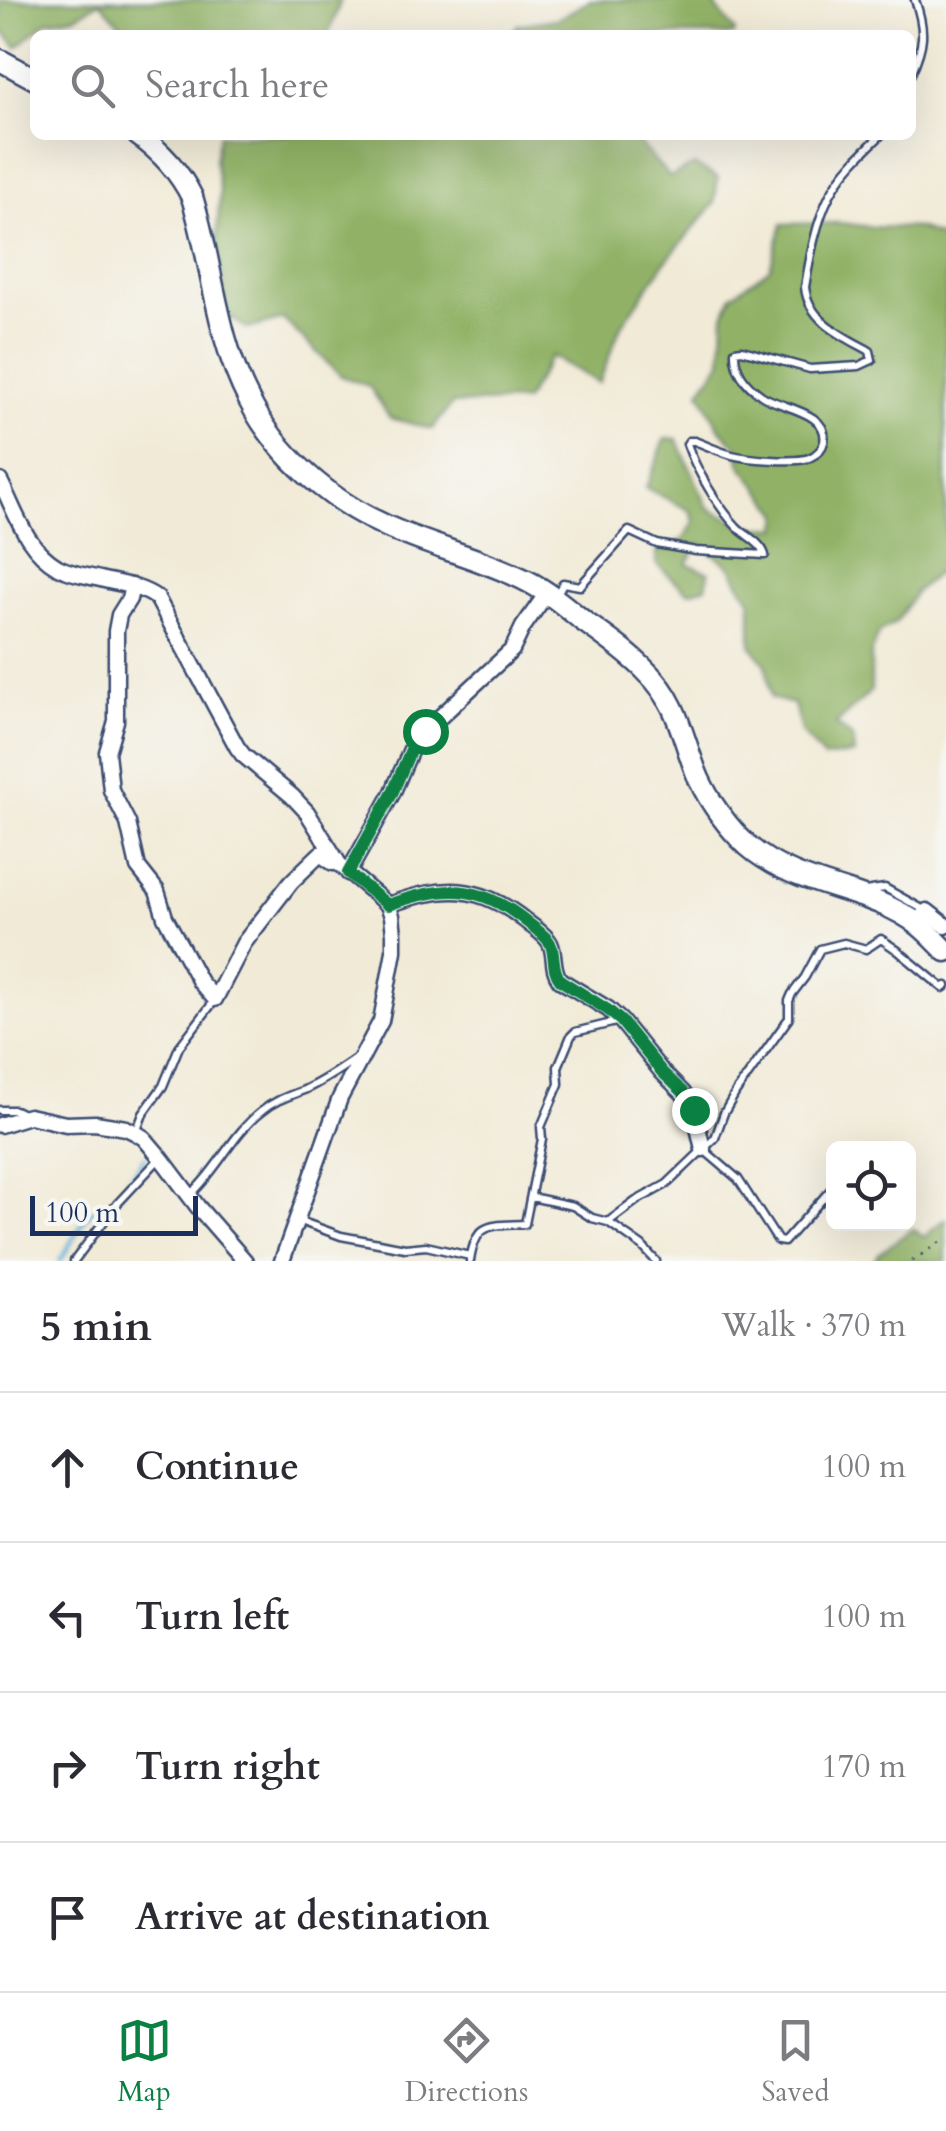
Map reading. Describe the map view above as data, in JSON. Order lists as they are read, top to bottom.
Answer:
{
  "scale_bar": "100 m",
  "page": {
    "search": "Search here",
    "scale": "100 m",
    "heading": ["5 min", "Walk · 370 m"],
    "list": [
      ["Continue", "100 m"],
      ["Turn left", "100 m"],
      ["Turn right", "170 m"],
      "Arrive at destination"
    ],
    "nav": ["Map", "Directions", "Saved"]
  }
}
